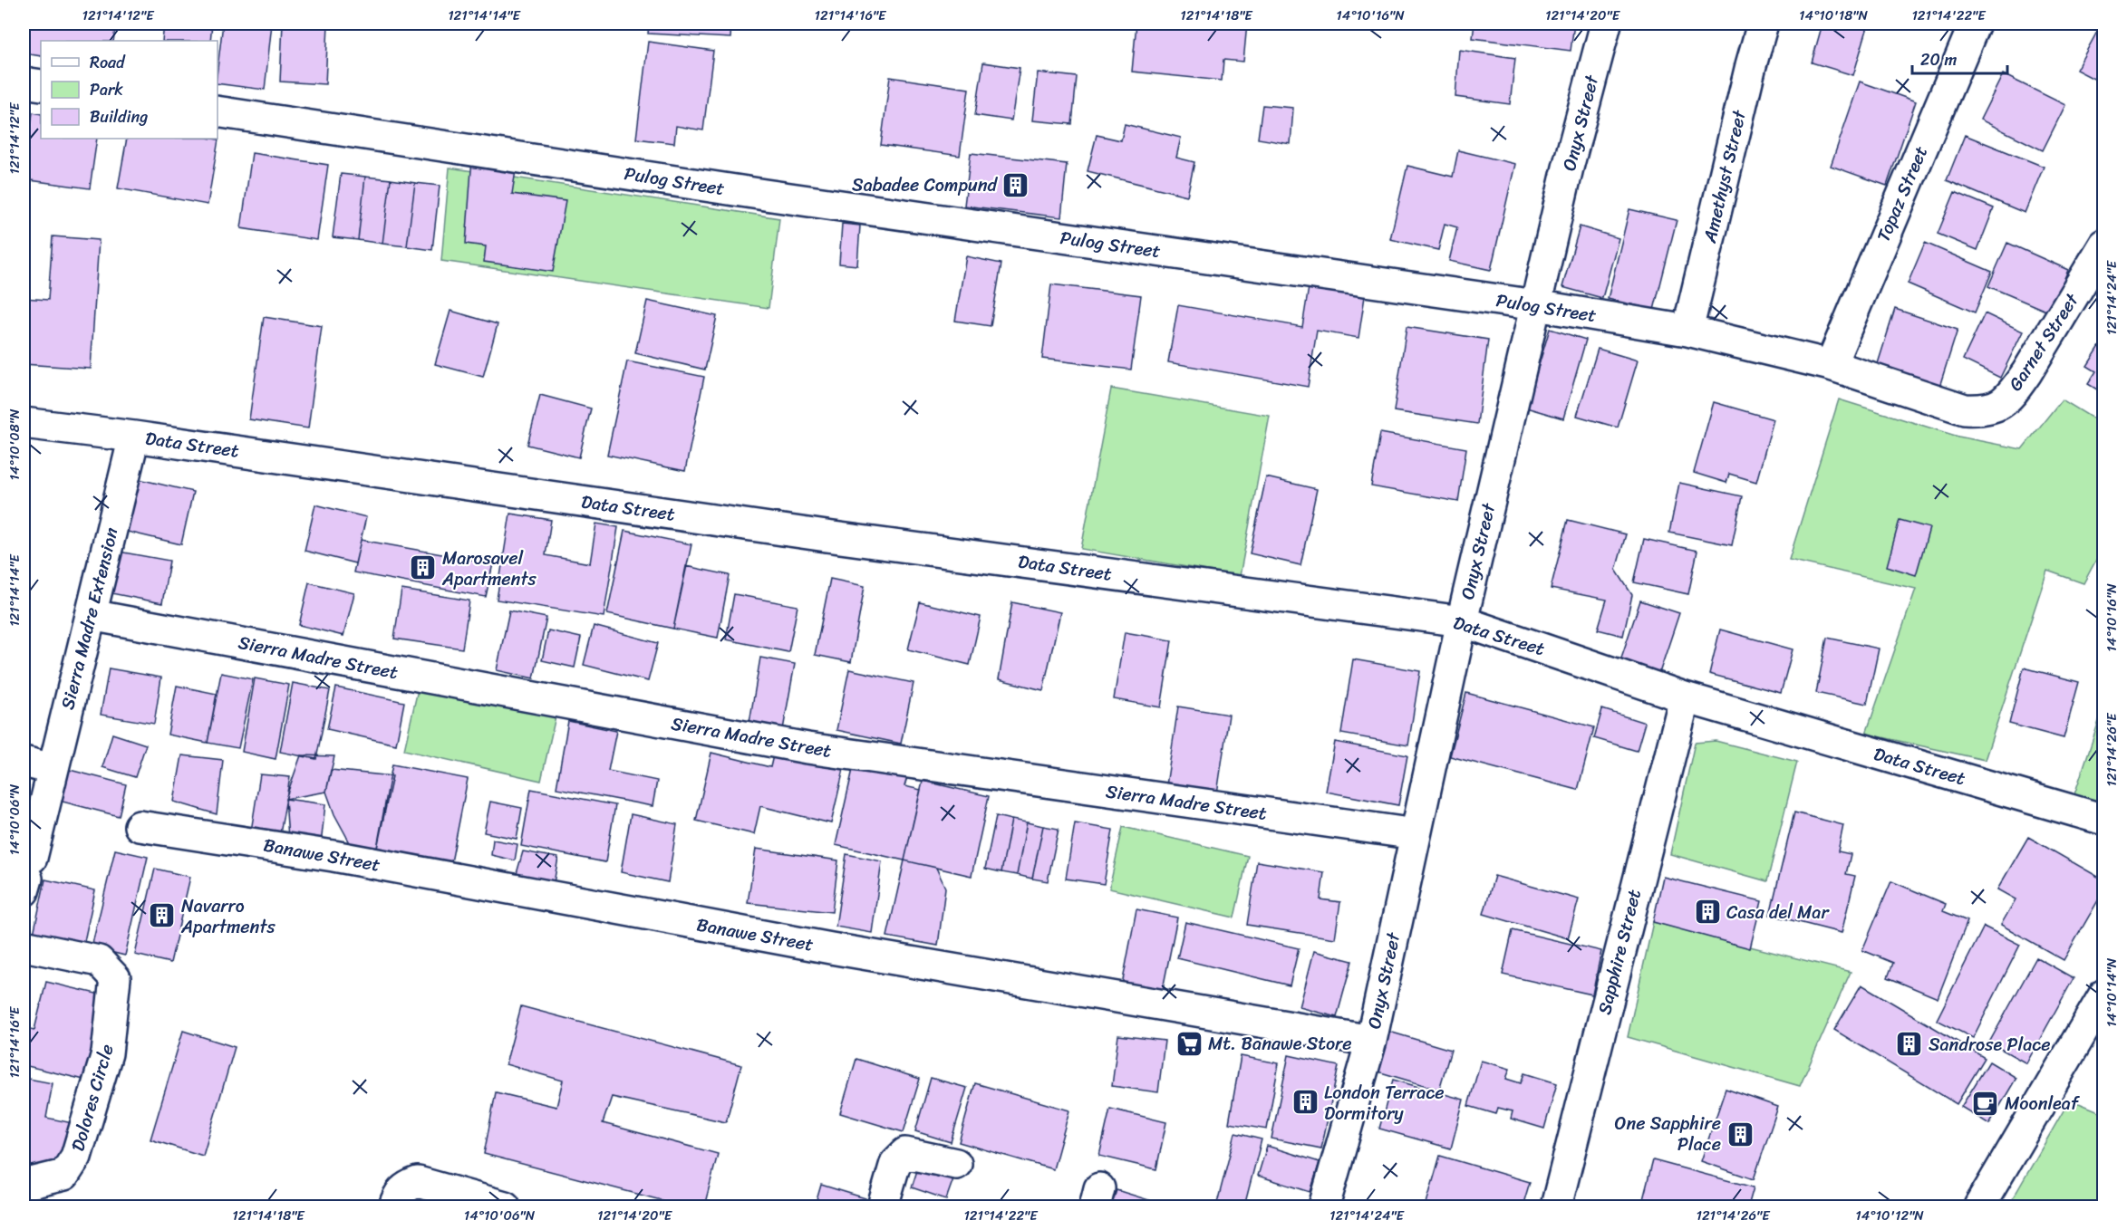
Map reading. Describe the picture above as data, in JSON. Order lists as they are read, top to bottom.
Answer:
{
  "streets": {
    "street": [
      "Onyx Street",
      "Amethyst Street",
      "Pulog Street",
      "Topaz Street",
      "Garnet Street",
      "Data Street",
      "Sierra Madre Extension",
      "Sierra Madre Street",
      "Banawe Street",
      "Sapphire Street",
      "Dolores Circle"
    ]
  },
  "crossings": [
    ["Onyx Street", "Pulog Street"],
    ["Onyx Street", "Data Street"],
    ["Onyx Street", "Sierra Madre Street"],
    ["Onyx Street", "Banawe Street"],
    ["Amethyst Street", "Pulog Street"],
    ["Pulog Street", "Topaz Street"],
    ["Pulog Street", "Garnet Street"],
    ["Data Street", "Sierra Madre Extension"],
    ["Data Street", "Sapphire Street"],
    ["Sierra Madre Extension", "Sierra Madre Street"]
  ],
  "places": {
    "building": [
      "Sabadee Compund",
      "Marosavel Apartments",
      "Casa del Mar",
      "Navarro Apartments",
      "Sandrose Place",
      "London Terrace Dormitory",
      "One Sapphire Place"
    ],
    "supermarket": ["Mt. Banawe Store"],
    "cafe": ["Moonleaf"]
  },
  "legend": ["Road", "Park", "Building"],
  "scale_bar": "20 m",
  "coordinates": [
    "121°14'12\"E",
    "121°14'14\"E",
    "121°14'16\"E",
    "121°14'18\"E",
    "14°10'16\"N",
    "121°14'20\"E",
    "14°10'18\"N",
    "121°14'22\"E",
    "121°14'24\"E",
    "14°10'08\"N",
    "121°14'26\"E",
    "14°10'06\"N",
    "14°10'14\"N",
    "14°10'12\"N"
  ]
}
